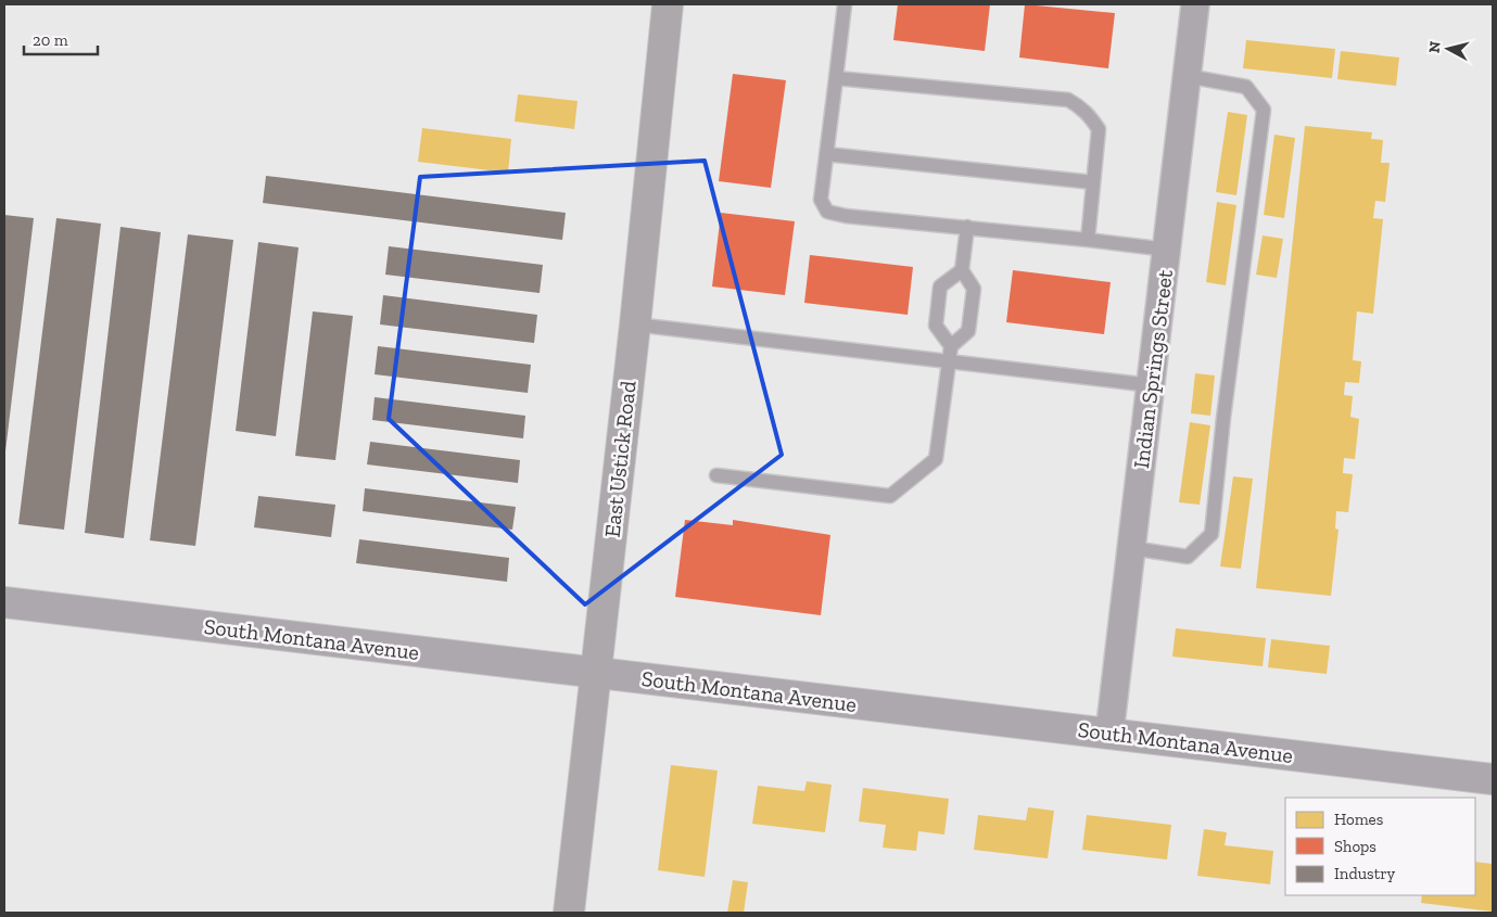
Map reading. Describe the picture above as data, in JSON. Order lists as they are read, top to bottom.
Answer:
{
  "streets": {
    "main road": ["East Ustick Road"],
    "street": ["Indian Springs Street", "South Montana Avenue"]
  },
  "crossings": [
    ["Indian Springs Street", "South Montana Avenue"],
    ["East Ustick Road", "South Montana Avenue"]
  ],
  "legend": ["Homes", "Shops", "Industry"],
  "scale_bar": "20 m",
  "north": "left"
}
